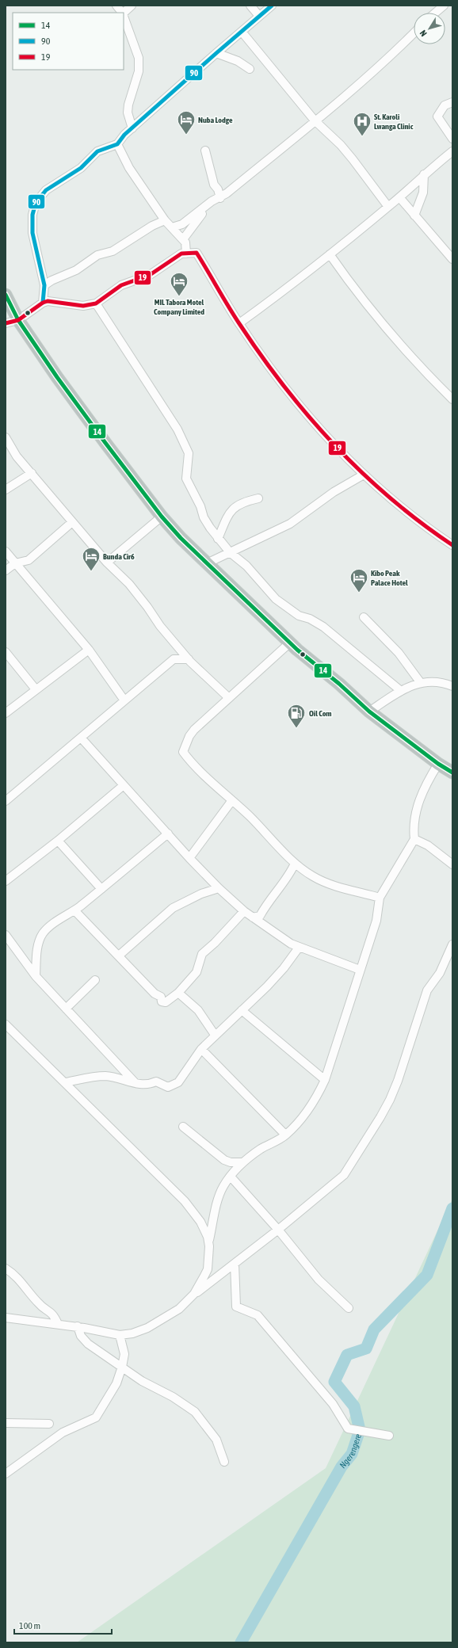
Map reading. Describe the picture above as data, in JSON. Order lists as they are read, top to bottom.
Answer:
{
  "water": ["Ngerengere"],
  "places": {
    "hotel": [
      "Nuba Lodge",
      "MIL Tabora Motel Company Limited",
      "Bunda Cir6",
      "Kibo Peak Palace Hotel"
    ],
    "hospital": ["St. Karoli Lwanga Clinic"],
    "fuel station": ["Oil Com"]
  },
  "lines": ["transit line 90", "transit line 19", "transit line 14"],
  "legend": ["14", "90", "19"],
  "scale_bar": "100 m",
  "north": "bottom left"
}
